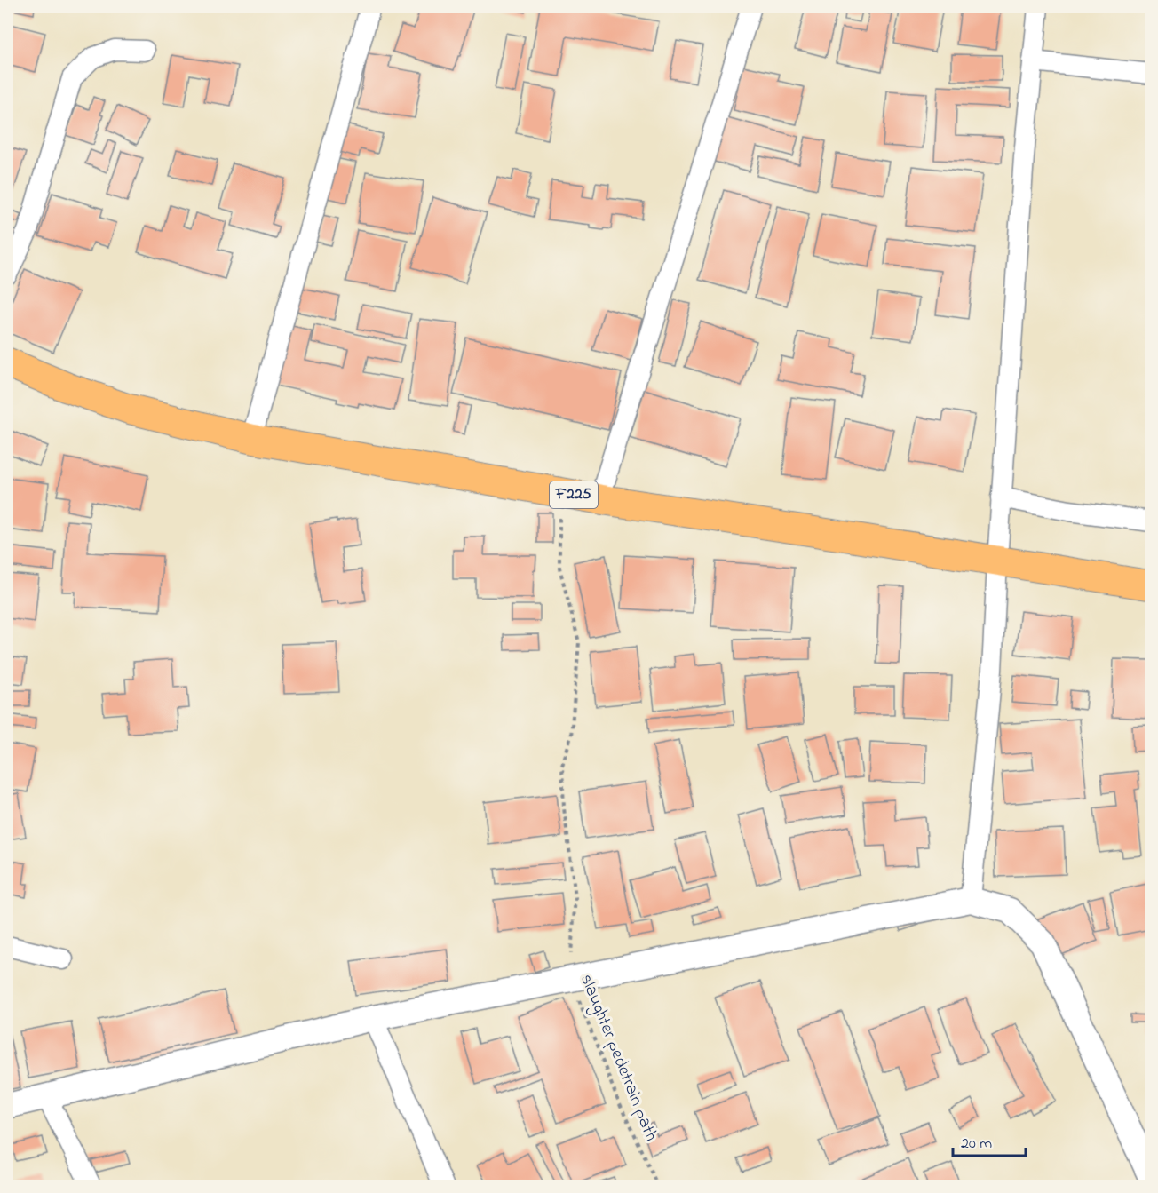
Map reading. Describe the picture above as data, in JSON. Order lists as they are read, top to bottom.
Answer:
{
  "streets": {
    "main road": ["F225"],
    "path": ["slaughter pedetrain path"]
  },
  "crossings": [
    ["F225", "slaughter pedetrain path"]
  ],
  "scale_bar": "20 m"
}
